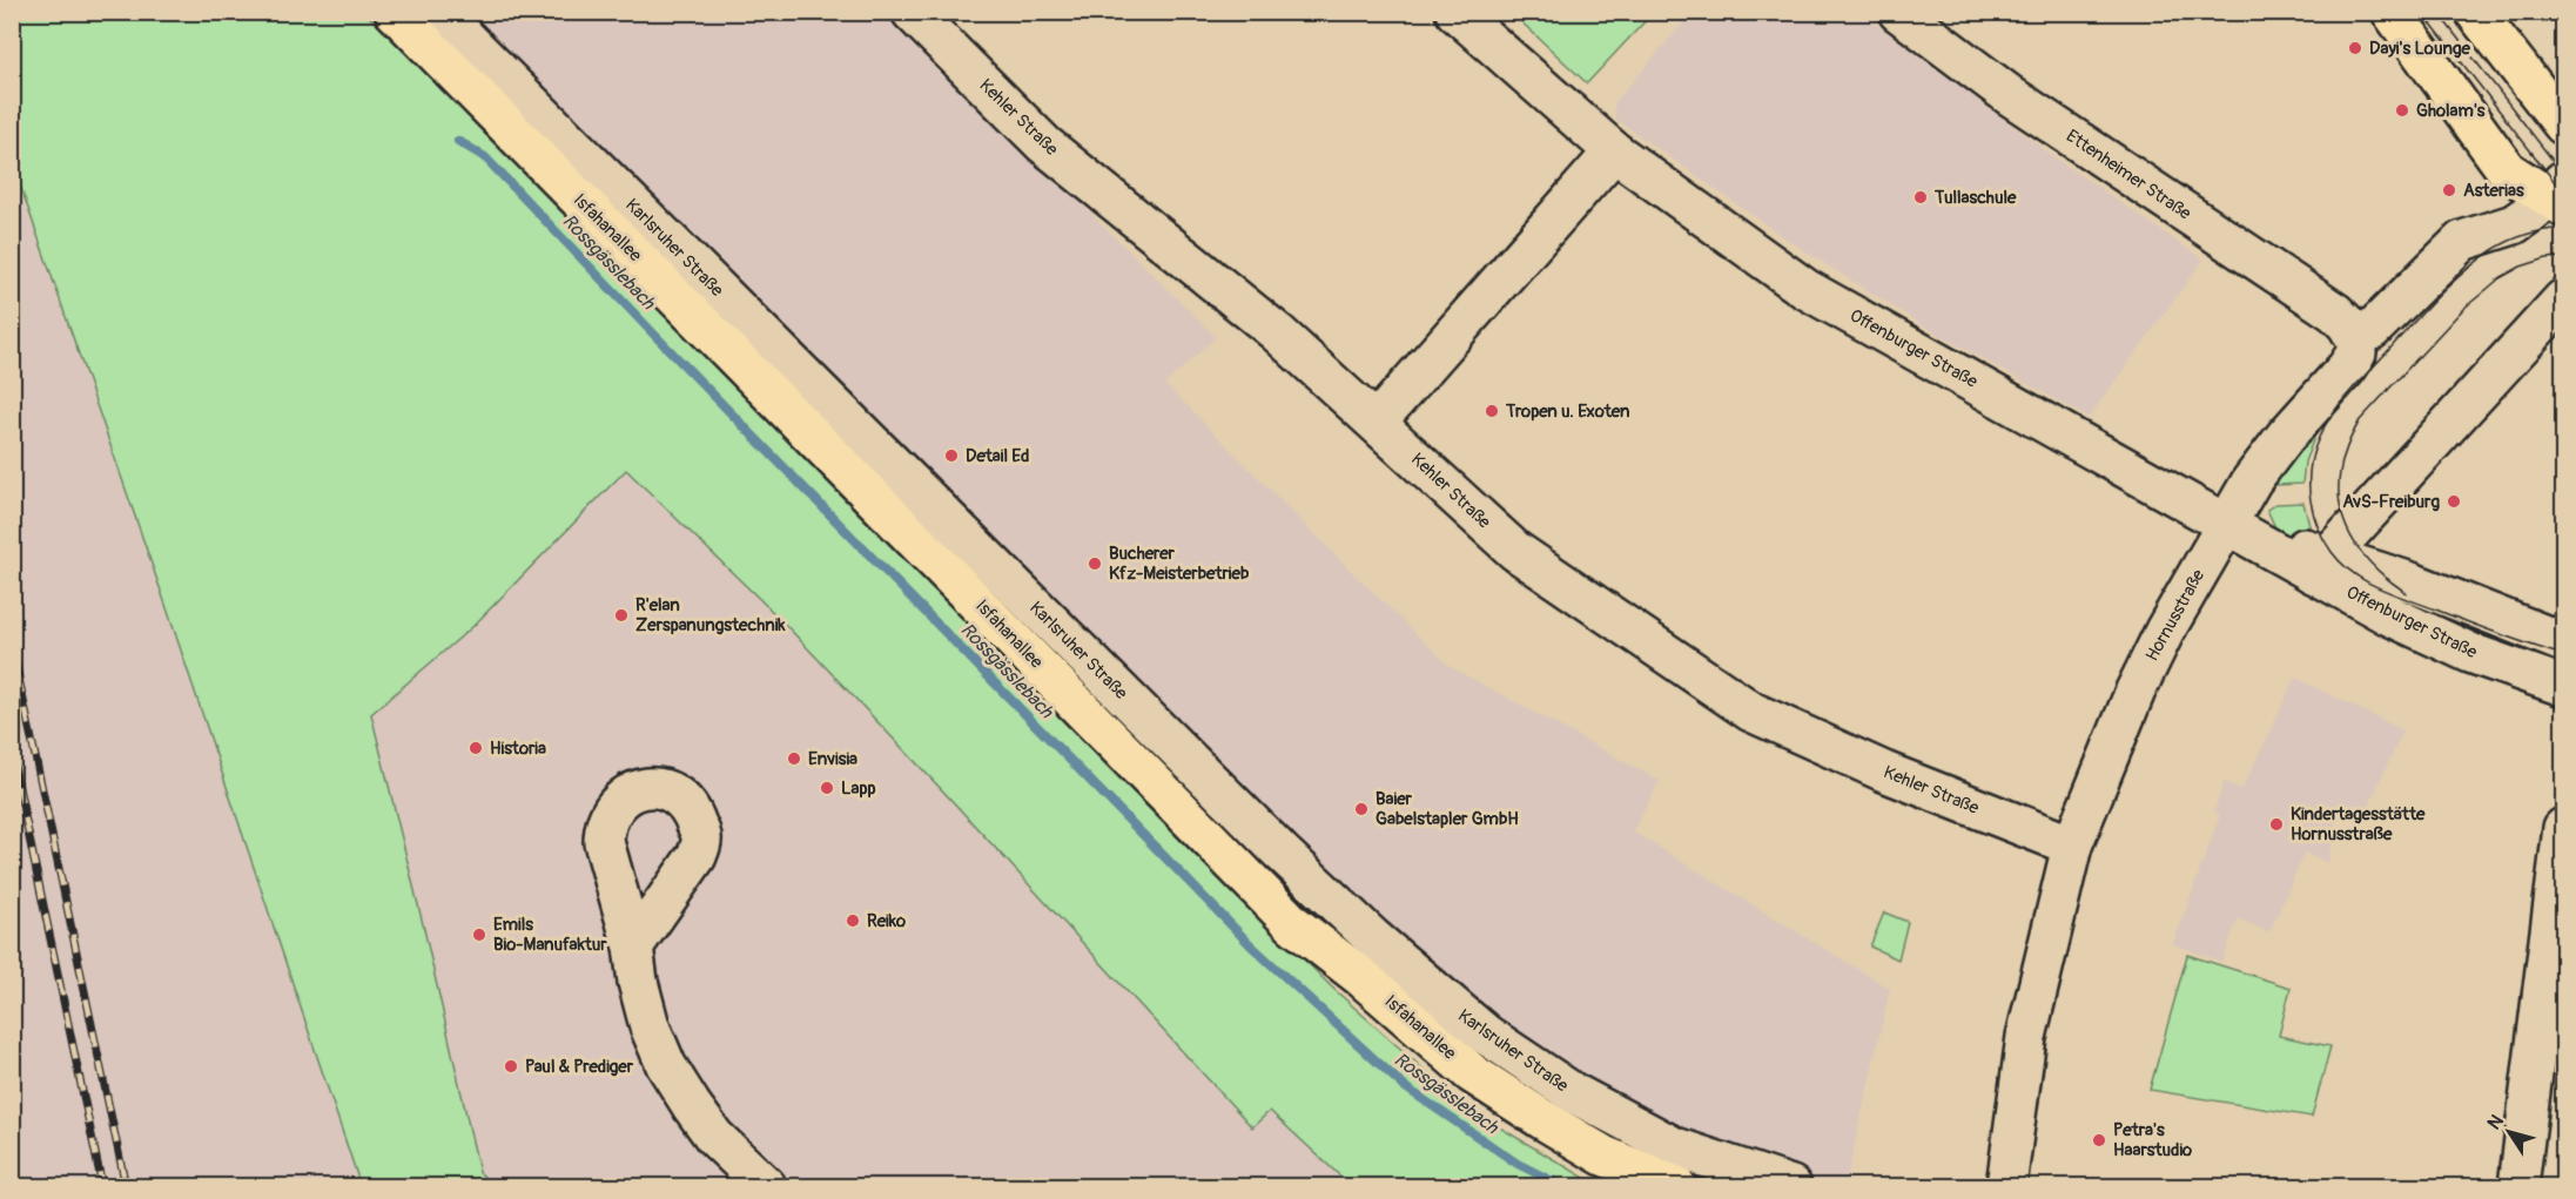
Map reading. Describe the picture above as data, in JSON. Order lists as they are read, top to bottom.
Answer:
{
  "streets": {
    "main road": ["Isfahanallee"],
    "street": [
      "Kehler Straße",
      "Ettenheimer Straße",
      "Karlsruher Straße",
      "Offenburger Straße",
      "Hornusstraße"
    ]
  },
  "crossings": [
    ["Kehler Straße", "Hornusstraße"],
    ["Ettenheimer Straße", "Hornusstraße"],
    ["Offenburger Straße", "Hornusstraße"]
  ],
  "water": ["Rossgässlebach"],
  "places": [
    "Dayi's Lounge",
    "Gholam's",
    "Asterias",
    "Tullaschule",
    "Tropen u. Exoten",
    "Detail Ed",
    "AvS-Freiburg",
    "Bucherer Kfz-Meisterbetrieb",
    "R'elan Zerspanungstechnik",
    "Historia",
    "Envisia",
    "Lapp",
    "Baier Gabelstapler GmbH",
    "Kindertagesstätte Hornusstraße",
    "Reiko",
    "Emils Bio-Manufaktur",
    "Paul & Prediger",
    "Petra's Haarstudio"
  ],
  "north": "top left"
}
